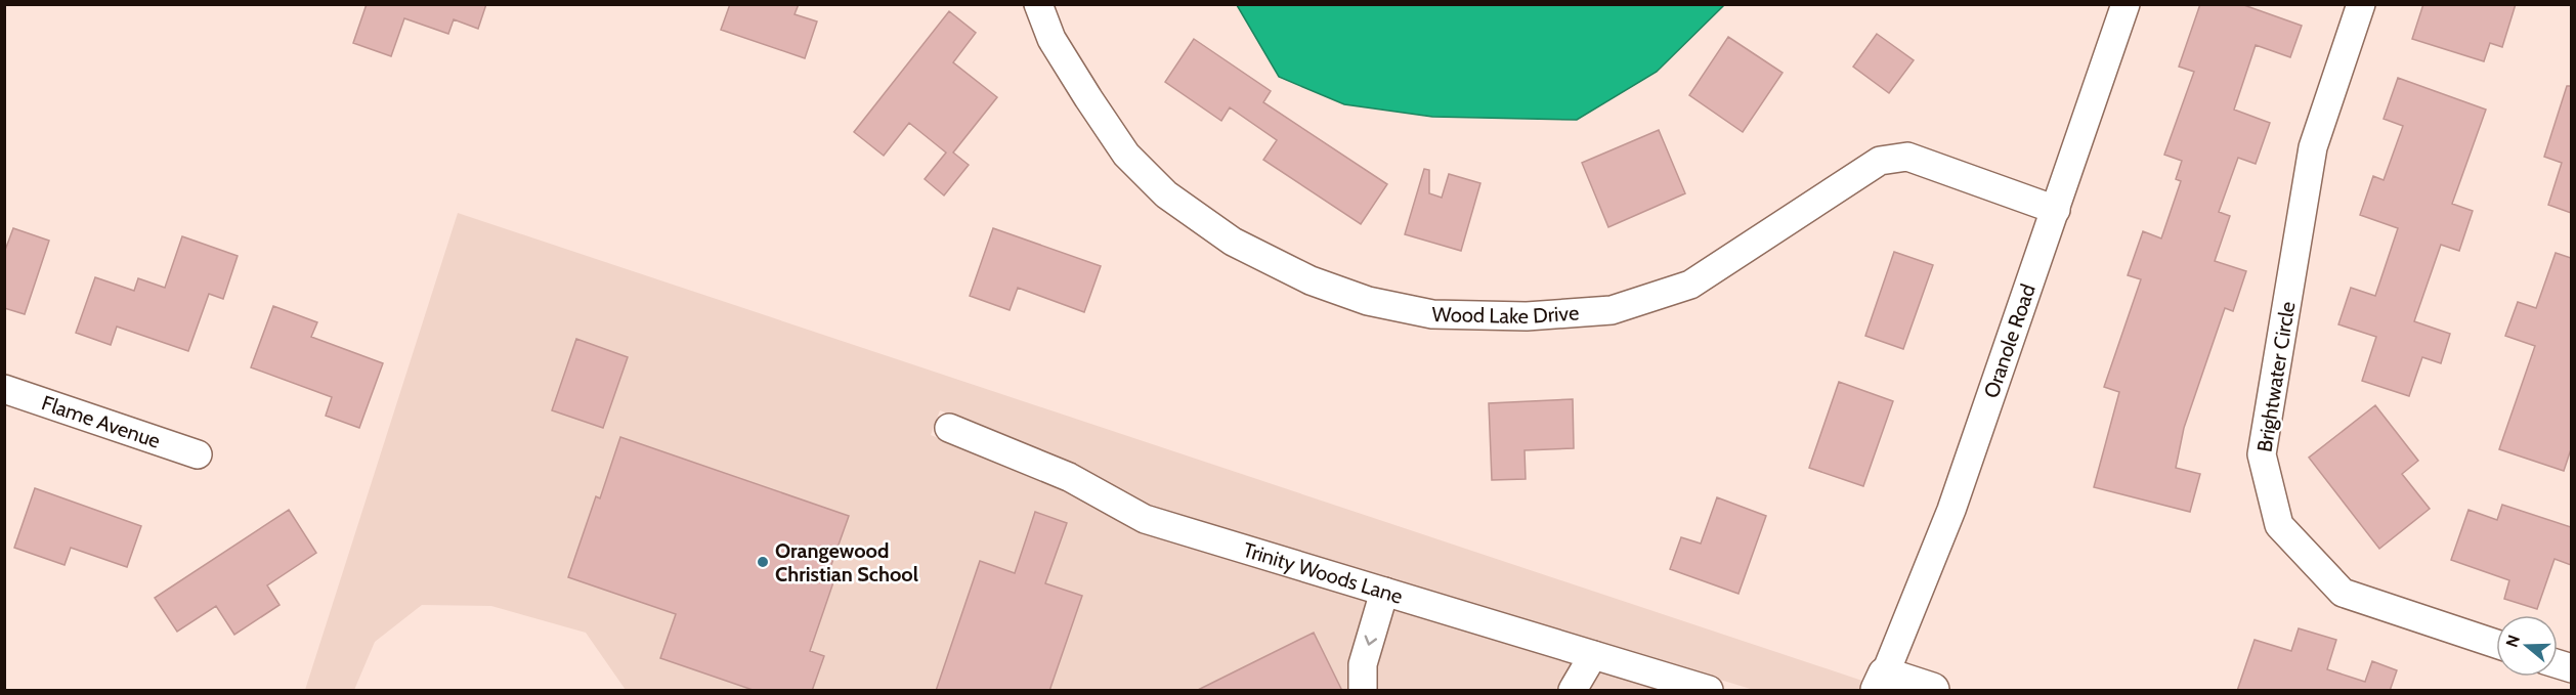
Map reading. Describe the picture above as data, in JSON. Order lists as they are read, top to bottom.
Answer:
{
  "streets": {
    "street": [
      "Wood Lake Drive",
      "Oranole Road",
      "Brightwater Circle",
      "Flame Avenue",
      "Trinity Woods Lane"
    ]
  },
  "crossings": [
    ["Wood Lake Drive", "Oranole Road"]
  ],
  "places": ["Orangewood Christian School"],
  "north": "left"
}
